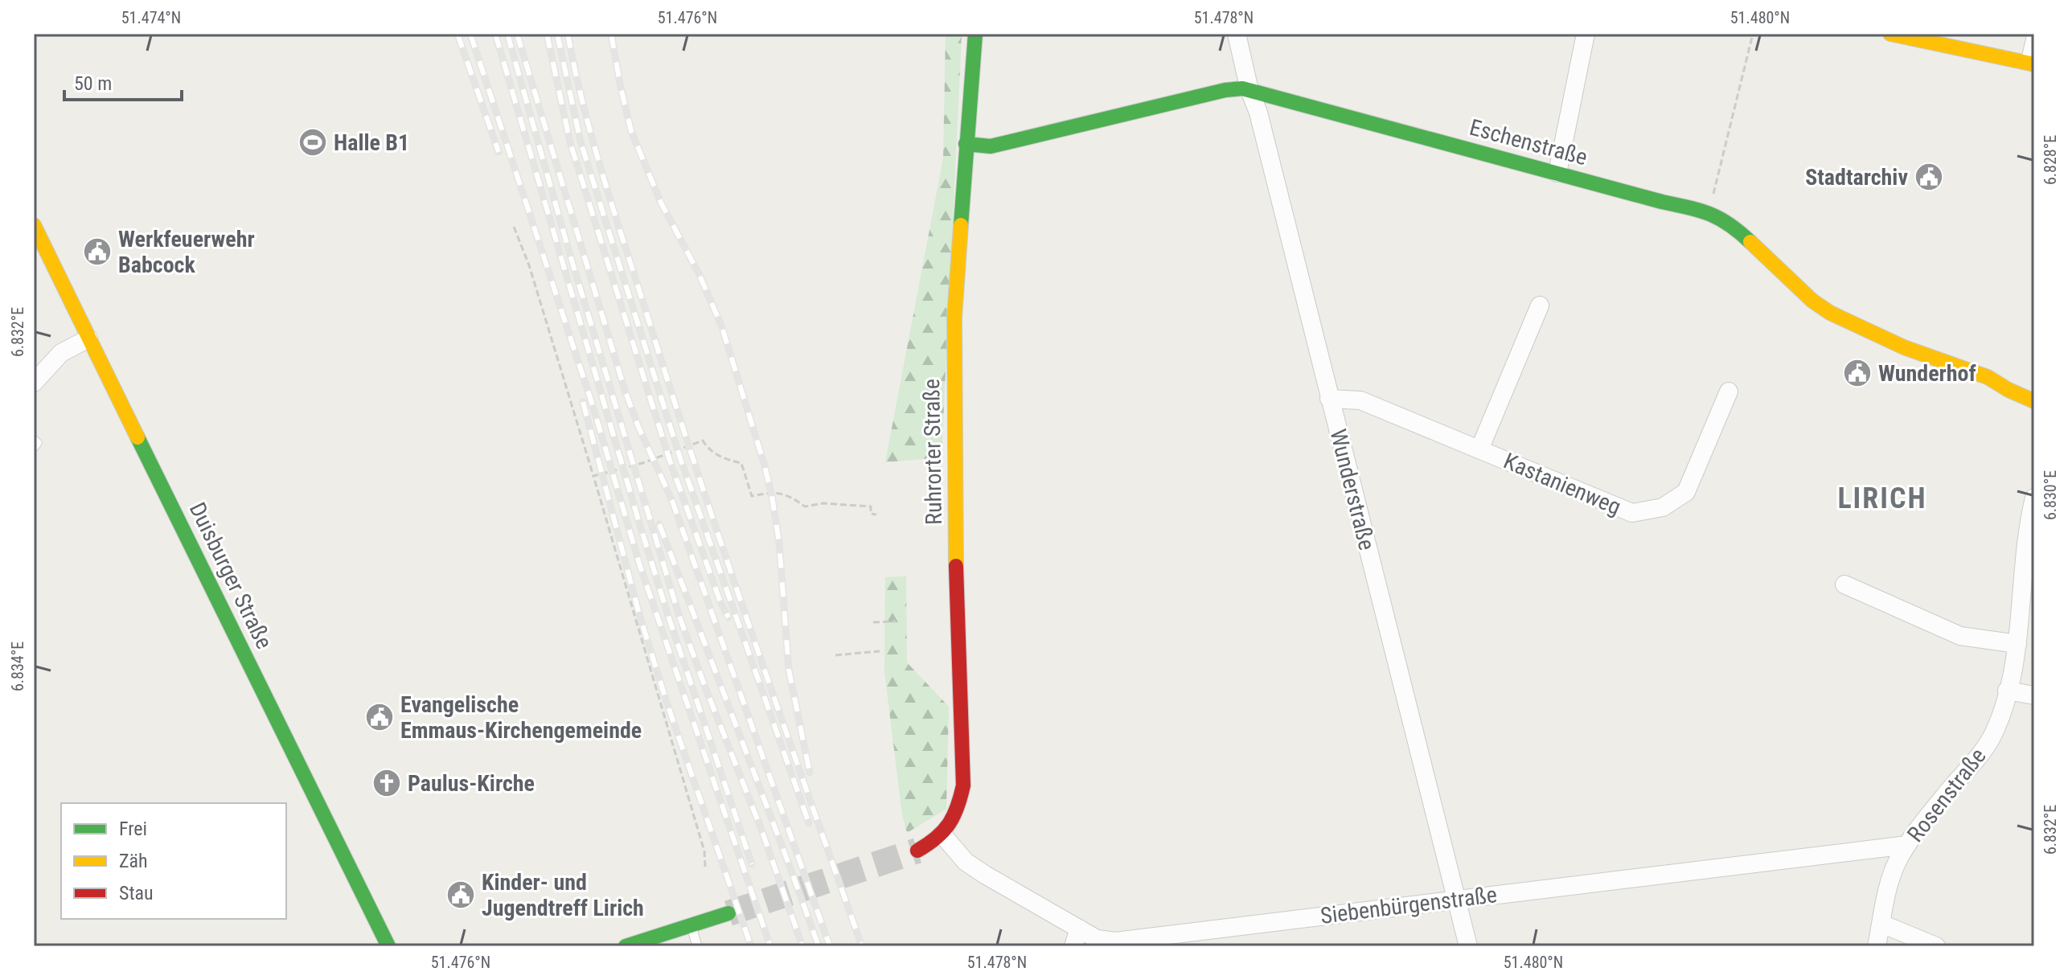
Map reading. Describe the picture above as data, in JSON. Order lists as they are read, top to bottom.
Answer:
{
  "streets": {
    "main road": ["Eschenstraße", "Ruhrorter Straße", "Duisburger Straße"],
    "street": [
      "Kastanienweg",
      "Wunderstraße",
      "Rosenstraße",
      "Siebenbürgenstraße"
    ]
  },
  "crossings": [
    ["Eschenstraße", "Ruhrorter Straße"],
    ["Eschenstraße", "Wunderstraße"],
    ["Ruhrorter Straße", "Siebenbürgenstraße"],
    ["Kastanienweg", "Wunderstraße"],
    ["Wunderstraße", "Siebenbürgenstraße"],
    ["Rosenstraße", "Siebenbürgenstraße"]
  ],
  "districts": ["LIRICH"],
  "places": {
    "sports": ["Halle B1"],
    "public building": [
      "Stadtarchiv",
      "Werkfeuerwehr Babcock",
      "Wunderhof",
      "Evangelische Emmaus-Kirchengemeinde",
      "Kinder- und Jugendtreff Lirich"
    ],
    "church": ["Paulus-Kirche"]
  },
  "legend": ["Frei", "Zäh", "Stau"],
  "scale_bar": "50 m",
  "coordinates": [
    "51.474°N",
    "51.476°N",
    "51.478°N",
    "51.480°N",
    "6.828°E",
    "6.832°E",
    "6.830°E",
    "6.834°E"
  ]
}
